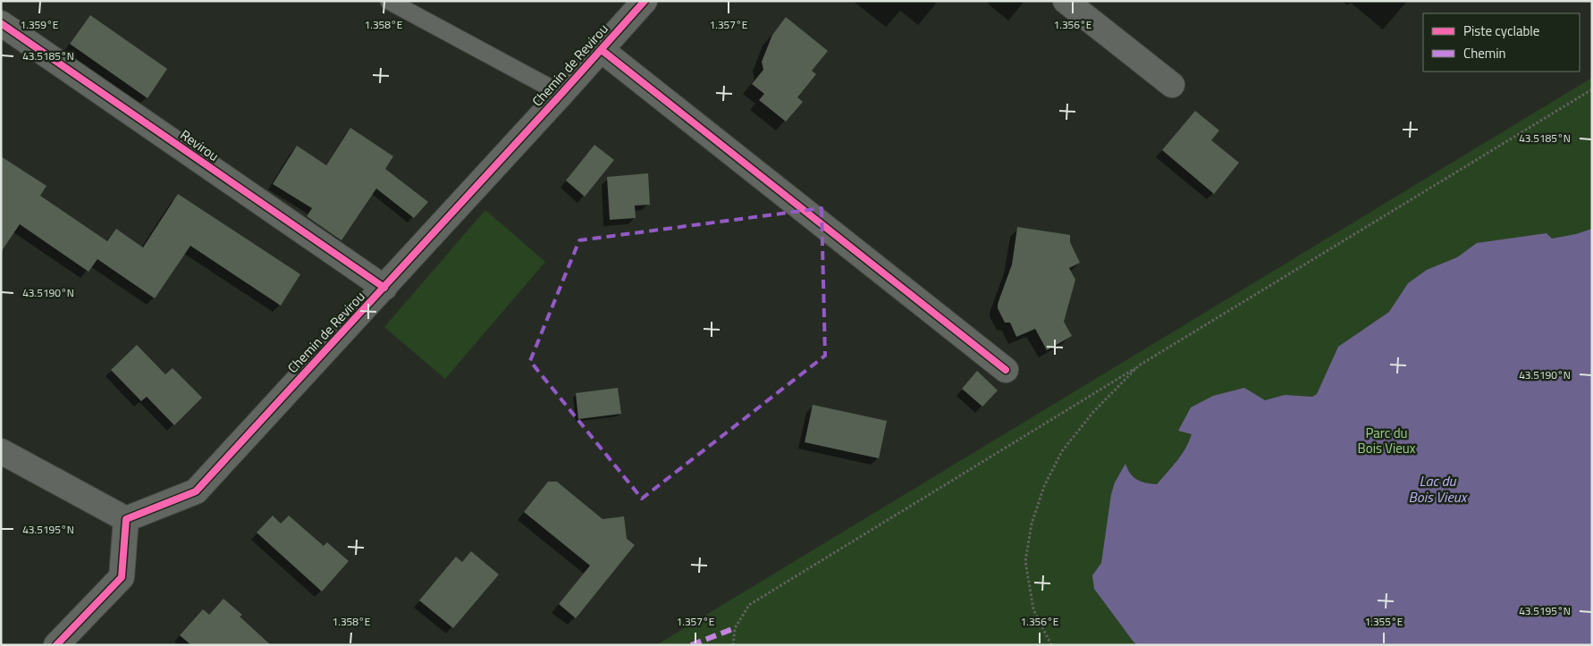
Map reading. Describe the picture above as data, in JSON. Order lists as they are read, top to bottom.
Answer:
{
  "streets": {
    "street": ["Chemin de Revirou", "Revirou"]
  },
  "crossings": [
    ["Chemin de Revirou", "Revirou"]
  ],
  "water": ["Lac du Bois Vieux"],
  "parks": ["Parc du Bois Vieux"],
  "legend": ["Piste cyclable", "Chemin"],
  "coordinates": [
    "1.359°E",
    "1.358°E",
    "1.357°E",
    "1.356°E",
    "43.5185°N",
    "43.5190°N",
    "43.5195°N",
    "1.355°E"
  ]
}
